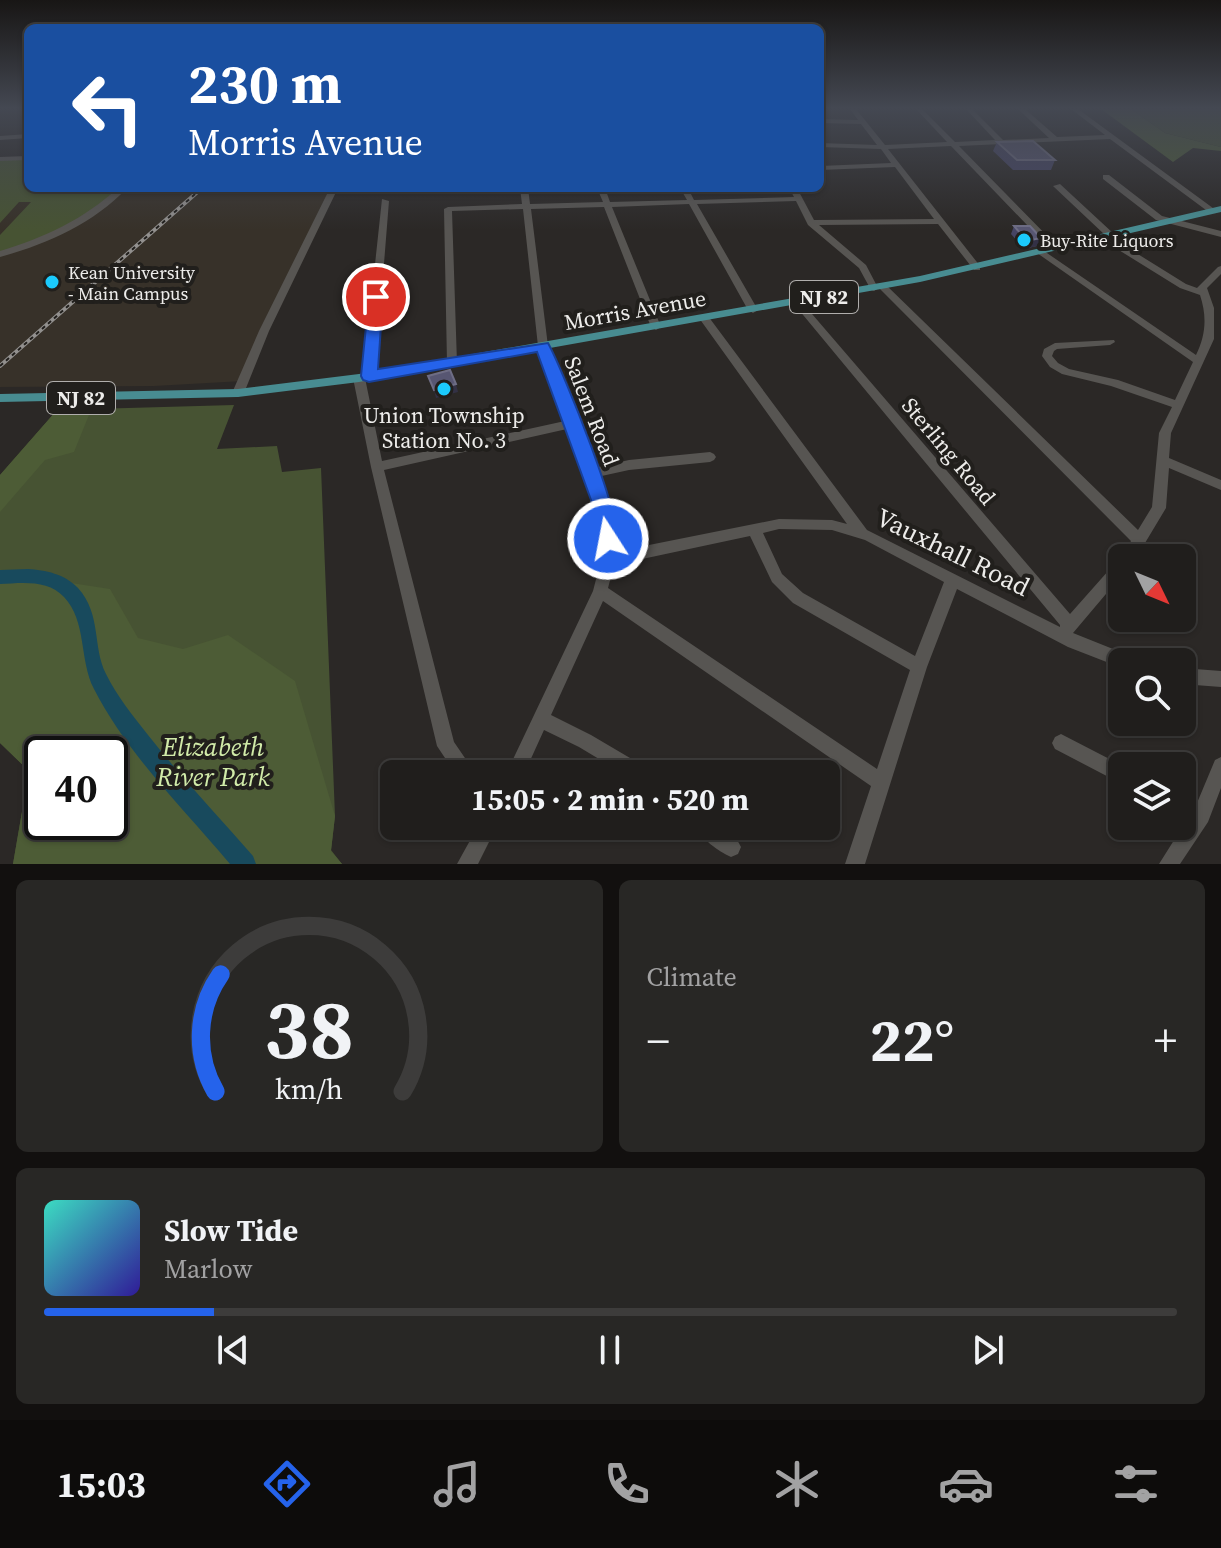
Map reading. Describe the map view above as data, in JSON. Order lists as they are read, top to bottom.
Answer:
{
  "streets": {
    "main road": ["NJ 82", "Morris Avenue"],
    "street": ["Salem Road", "Sterling Road", "Vauxhall Road"]
  },
  "crossings": [
    ["Morris Avenue", "Salem Road"],
    ["Morris Avenue", "Sterling Road"],
    ["Salem Road", "Vauxhall Road"],
    ["Sterling Road", "Vauxhall Road"]
  ],
  "parks": ["Elizabeth River Park"],
  "places": ["Buy-Rite Liquors", "Kean University - Main Campus", "Union Township Station No. 3"],
  "north": "bottom right",
  "page": {
    "turn": ["230 m", "Morris Avenue"],
    "limit": "40",
    "trip": "15:05 · 2 min · 520 m",
    "tile": "Climate",
    "heat": ["−", "22°", "+"],
    "song": ["Slow Tide", "Marlow"],
    "tabs": "15:03",
    "gauge": ["38", "km/h"]
  }
}
